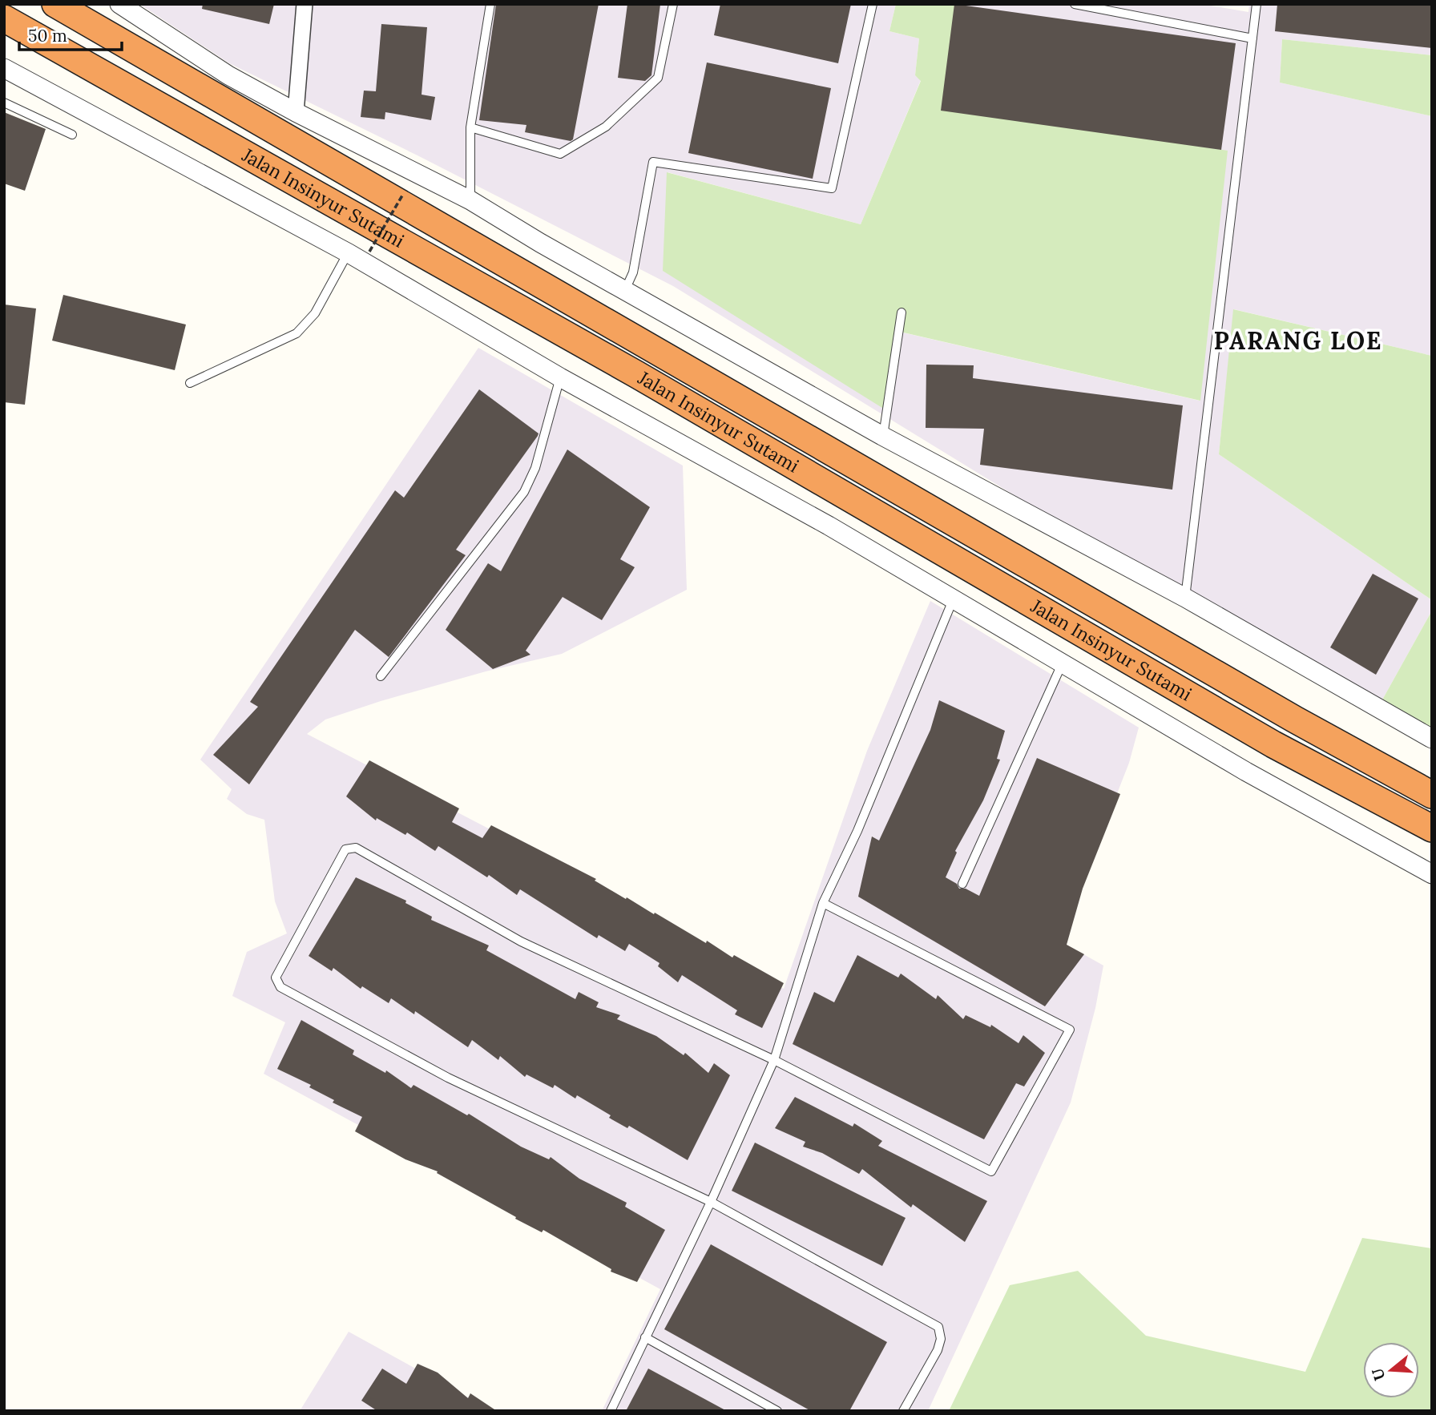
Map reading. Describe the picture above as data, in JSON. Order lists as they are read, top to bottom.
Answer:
{
  "streets": {
    "highway": ["Jalan Insinyur Sutami"]
  },
  "districts": ["PARANG LOE"],
  "scale_bar": "50 m",
  "north": "left"
}
